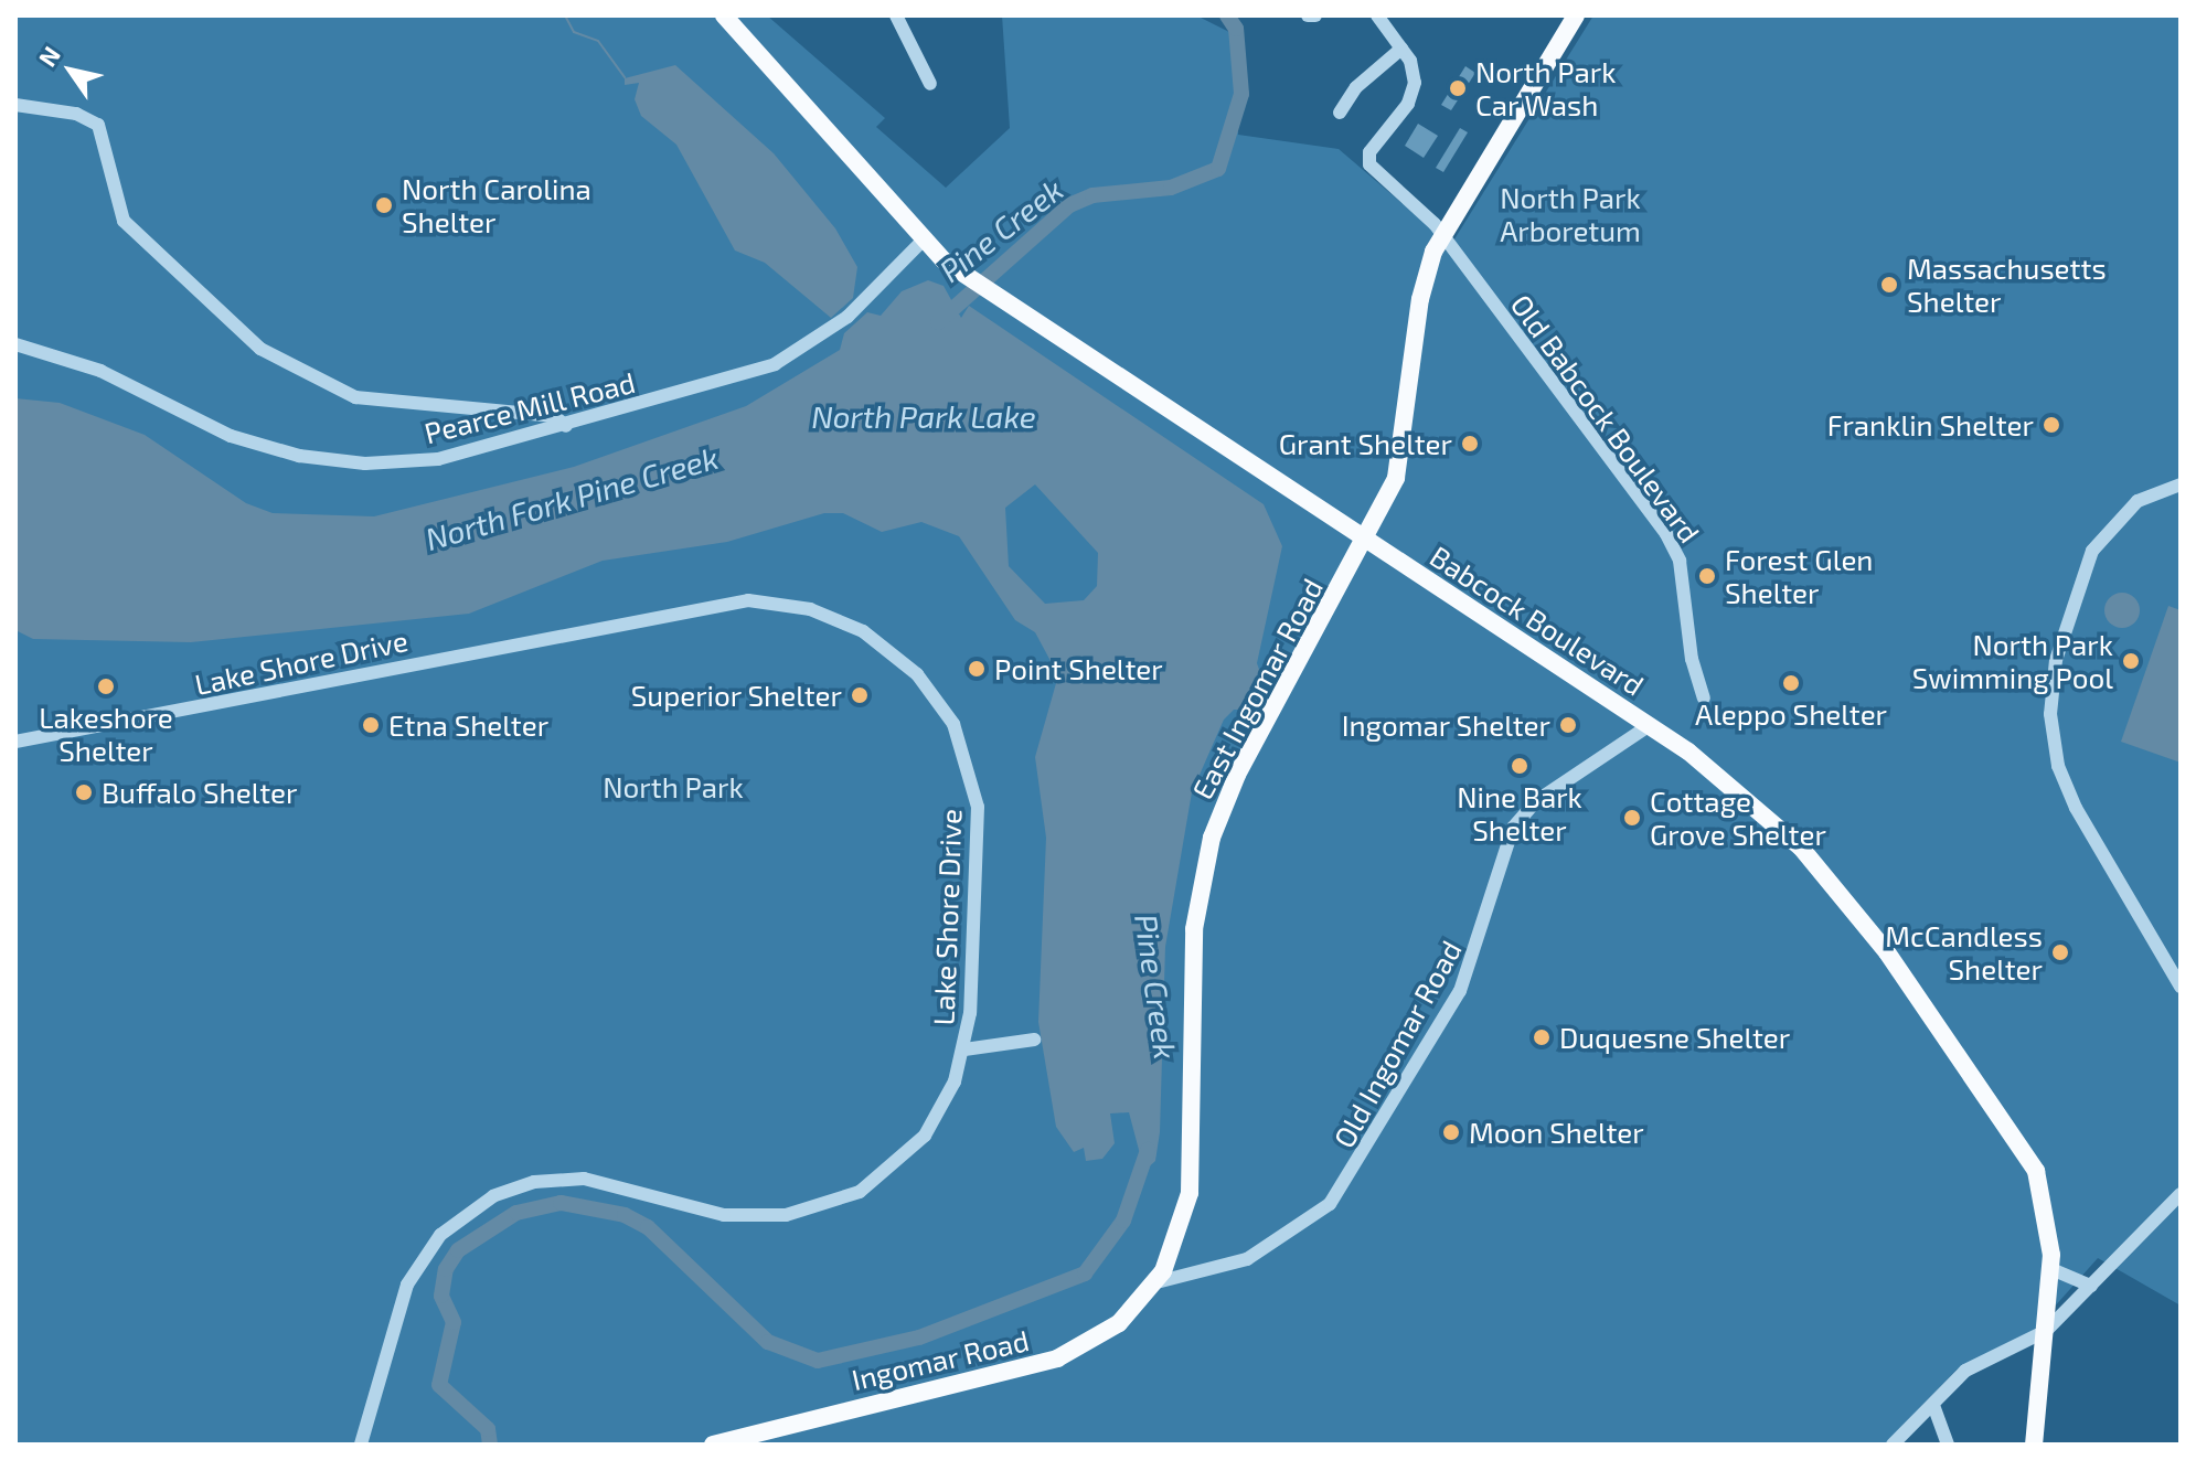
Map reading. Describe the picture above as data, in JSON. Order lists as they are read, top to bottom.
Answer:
{
  "streets": {
    "main road": ["Babcock Boulevard", "East Ingomar Road", "Ingomar Road"],
    "street": [
      "Pearce Mill Road",
      "Old Babcock Boulevard",
      "Lake Shore Drive",
      "Old Ingomar Road"
    ]
  },
  "crossings": [
    ["Pearce Mill Road", "Babcock Boulevard"],
    ["Old Babcock Boulevard", "East Ingomar Road"],
    ["Babcock Boulevard", "East Ingomar Road"],
    ["Babcock Boulevard", "Old Ingomar Road"],
    ["East Ingomar Road", "Old Ingomar Road"],
    ["East Ingomar Road", "Ingomar Road"],
    ["Old Ingomar Road", "Ingomar Road"]
  ],
  "water": ["Pine Creek", "North Park Lake", "North Fork Pine Creek"],
  "parks": ["North Park Arboretum", "North Park"],
  "places": [
    "North Park Car Wash",
    "North Carolina Shelter",
    "Massachusetts Shelter",
    "Franklin Shelter",
    "Grant Shelter",
    "Forest Glen Shelter",
    "North Park Swimming Pool",
    "Point Shelter",
    "Aleppo Shelter",
    "Lakeshore Shelter",
    "Superior Shelter",
    "Etna Shelter",
    "Ingomar Shelter",
    "Nine Bark Shelter",
    "Buffalo Shelter",
    "Cottage Grove Shelter",
    "McCandless Shelter",
    "Duquesne Shelter",
    "Moon Shelter"
  ],
  "north": "top left"
}
